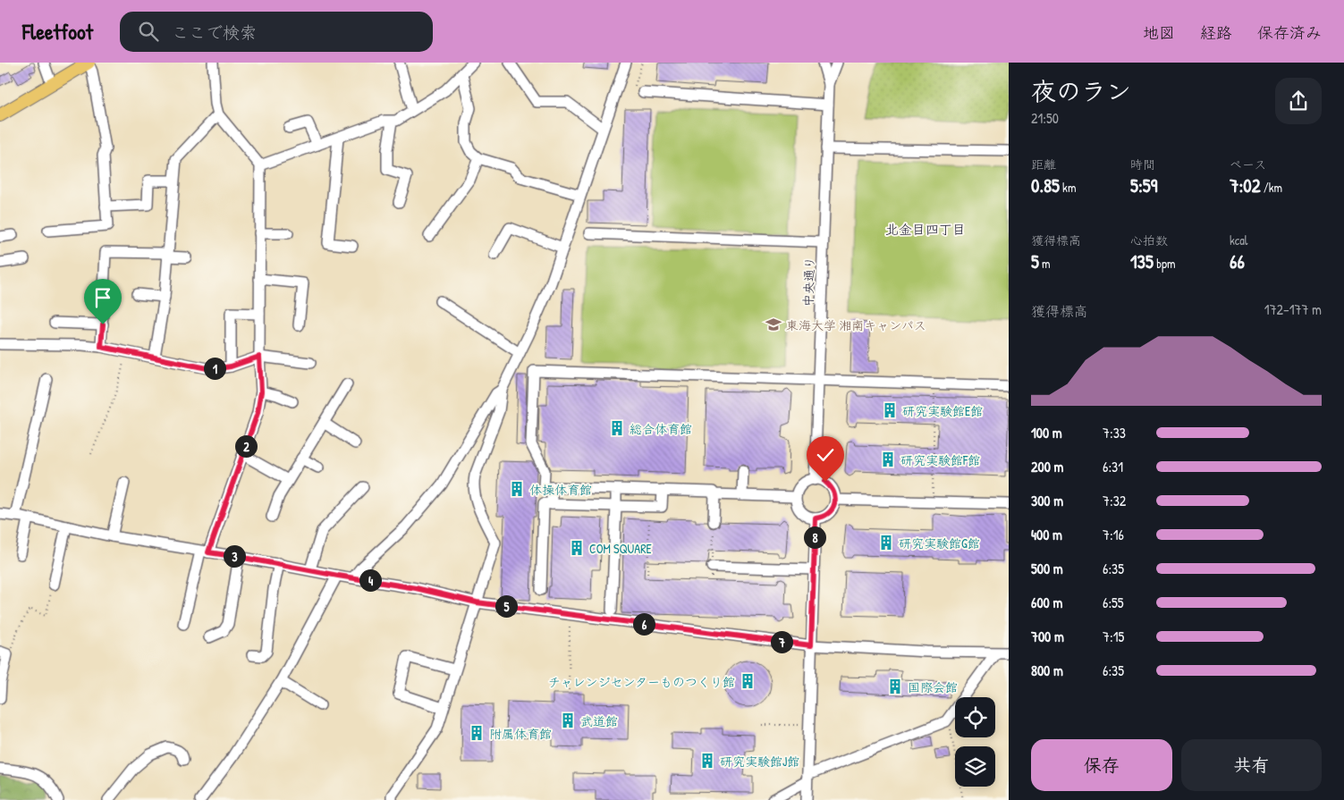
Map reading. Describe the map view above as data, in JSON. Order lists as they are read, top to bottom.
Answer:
{
  "streets": {
    "street": ["中央通り"]
  },
  "districts": ["北金目四丁目"],
  "places": {
    "school or university": ["東海大学 湘南キャンパス"],
    "building": [
      "研究実験館E館",
      "総合体育館",
      "研究実験館F館",
      "体操体育館",
      "研究実験館G館",
      "COM SQUARE",
      "チャレンジセンターものつくり館",
      "国際会館",
      "武道館",
      "附属体育館",
      "研究実験館J館"
    ]
  },
  "page": {
    "header": "Fleetfoot",
    "search": "ここで検索",
    "nav": ["地図", "経路", "保存済み"],
    "heading": ["夜のラン", "21:50"],
    "stats": [
      ["距離", "0.85 km"],
      ["時間", "5:59"],
      ["ペース", "7:02 /km"],
      ["獲得標高", "5 m"],
      ["心拍数", "135 bpm"],
      ["kcal", "66"]
    ],
    "chart": ["獲得標高", "172–177 m"],
    "pins": [
      "1",
      "2",
      "8",
      "3",
      "4",
      "5",
      "6",
      "7"
    ],
    "list": [
      {
        "name": "100 m",
        "note": "7:33"
      },
      {
        "name": "200 m",
        "note": "6:31"
      },
      {
        "name": "300 m",
        "note": "7:32"
      },
      {
        "name": "400 m",
        "note": "7:16"
      },
      {
        "name": "500 m",
        "note": "6:35"
      },
      {
        "name": "600 m",
        "note": "6:55"
      },
      {
        "name": "700 m",
        "note": "7:15"
      },
      {
        "name": "800 m",
        "note": "6:35"
      }
    ],
    "buttons": ["保存", "共有"]
  }
}
